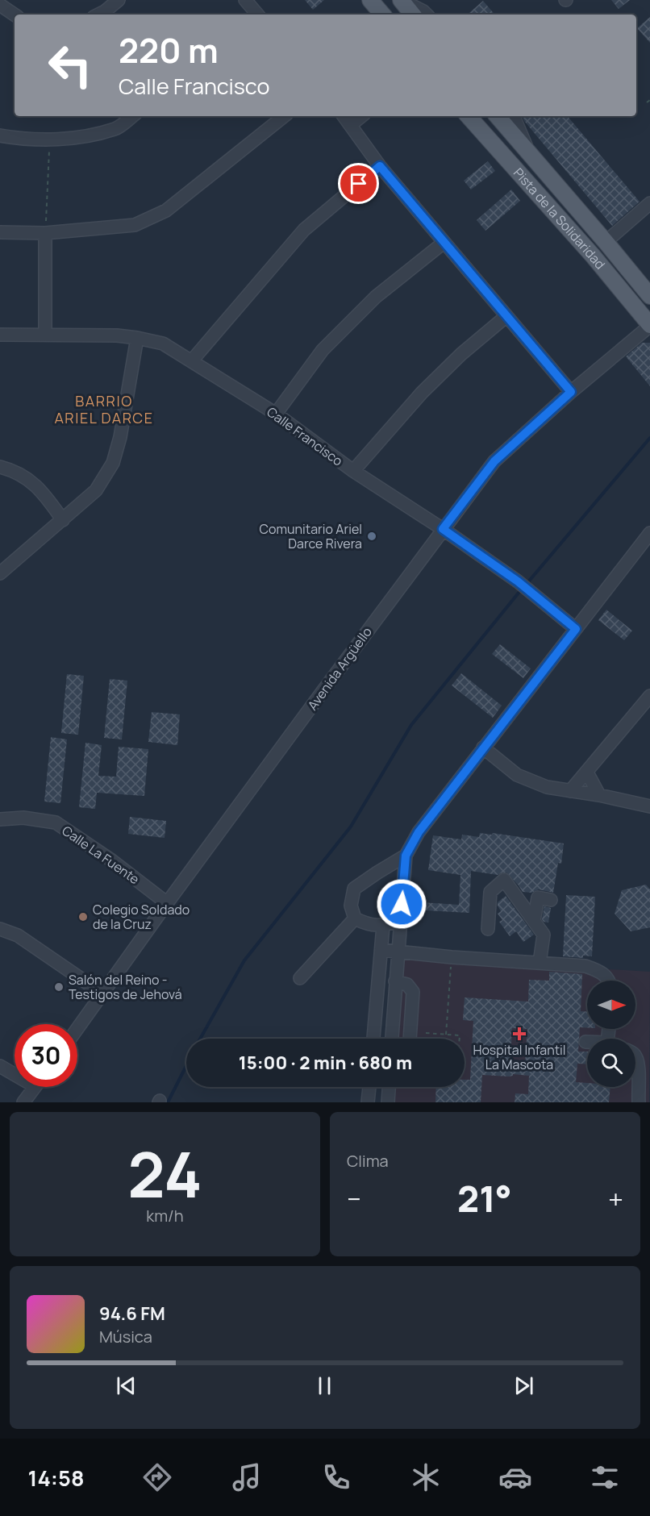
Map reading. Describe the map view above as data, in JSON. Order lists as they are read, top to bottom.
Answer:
{
  "streets": {
    "main road": ["Pista de la Solidaridad"],
    "street": ["Calle Francisco", "Avenida Argüello", "Calle La Fuente"]
  },
  "crossings": [
    ["Pista de la Solidaridad", "Avenida Argüello"],
    ["Calle Francisco", "Avenida Argüello"],
    ["Avenida Argüello", "Calle La Fuente"]
  ],
  "districts": ["BARRIO ARIEL DARCE"],
  "places": {
    "other": ["Comunitario Ariel Darce Rivera", "Colegio Soldado de la Cruz", "Salón del Reino - Testigos de Jehová"],
    "health": ["Hospital Infantil La Mascota"]
  },
  "north": "right",
  "page": {
    "turn": ["220 m", "Calle Francisco"],
    "limit": "30",
    "trip": "15:00 · 2 min · 680 m",
    "tile": [
      ["24", "km/h"],
      "Clima"
    ],
    "heat": ["−", "21°", "+"],
    "song": ["94.6 FM", "Música"],
    "tabs": "14:58"
  }
}
